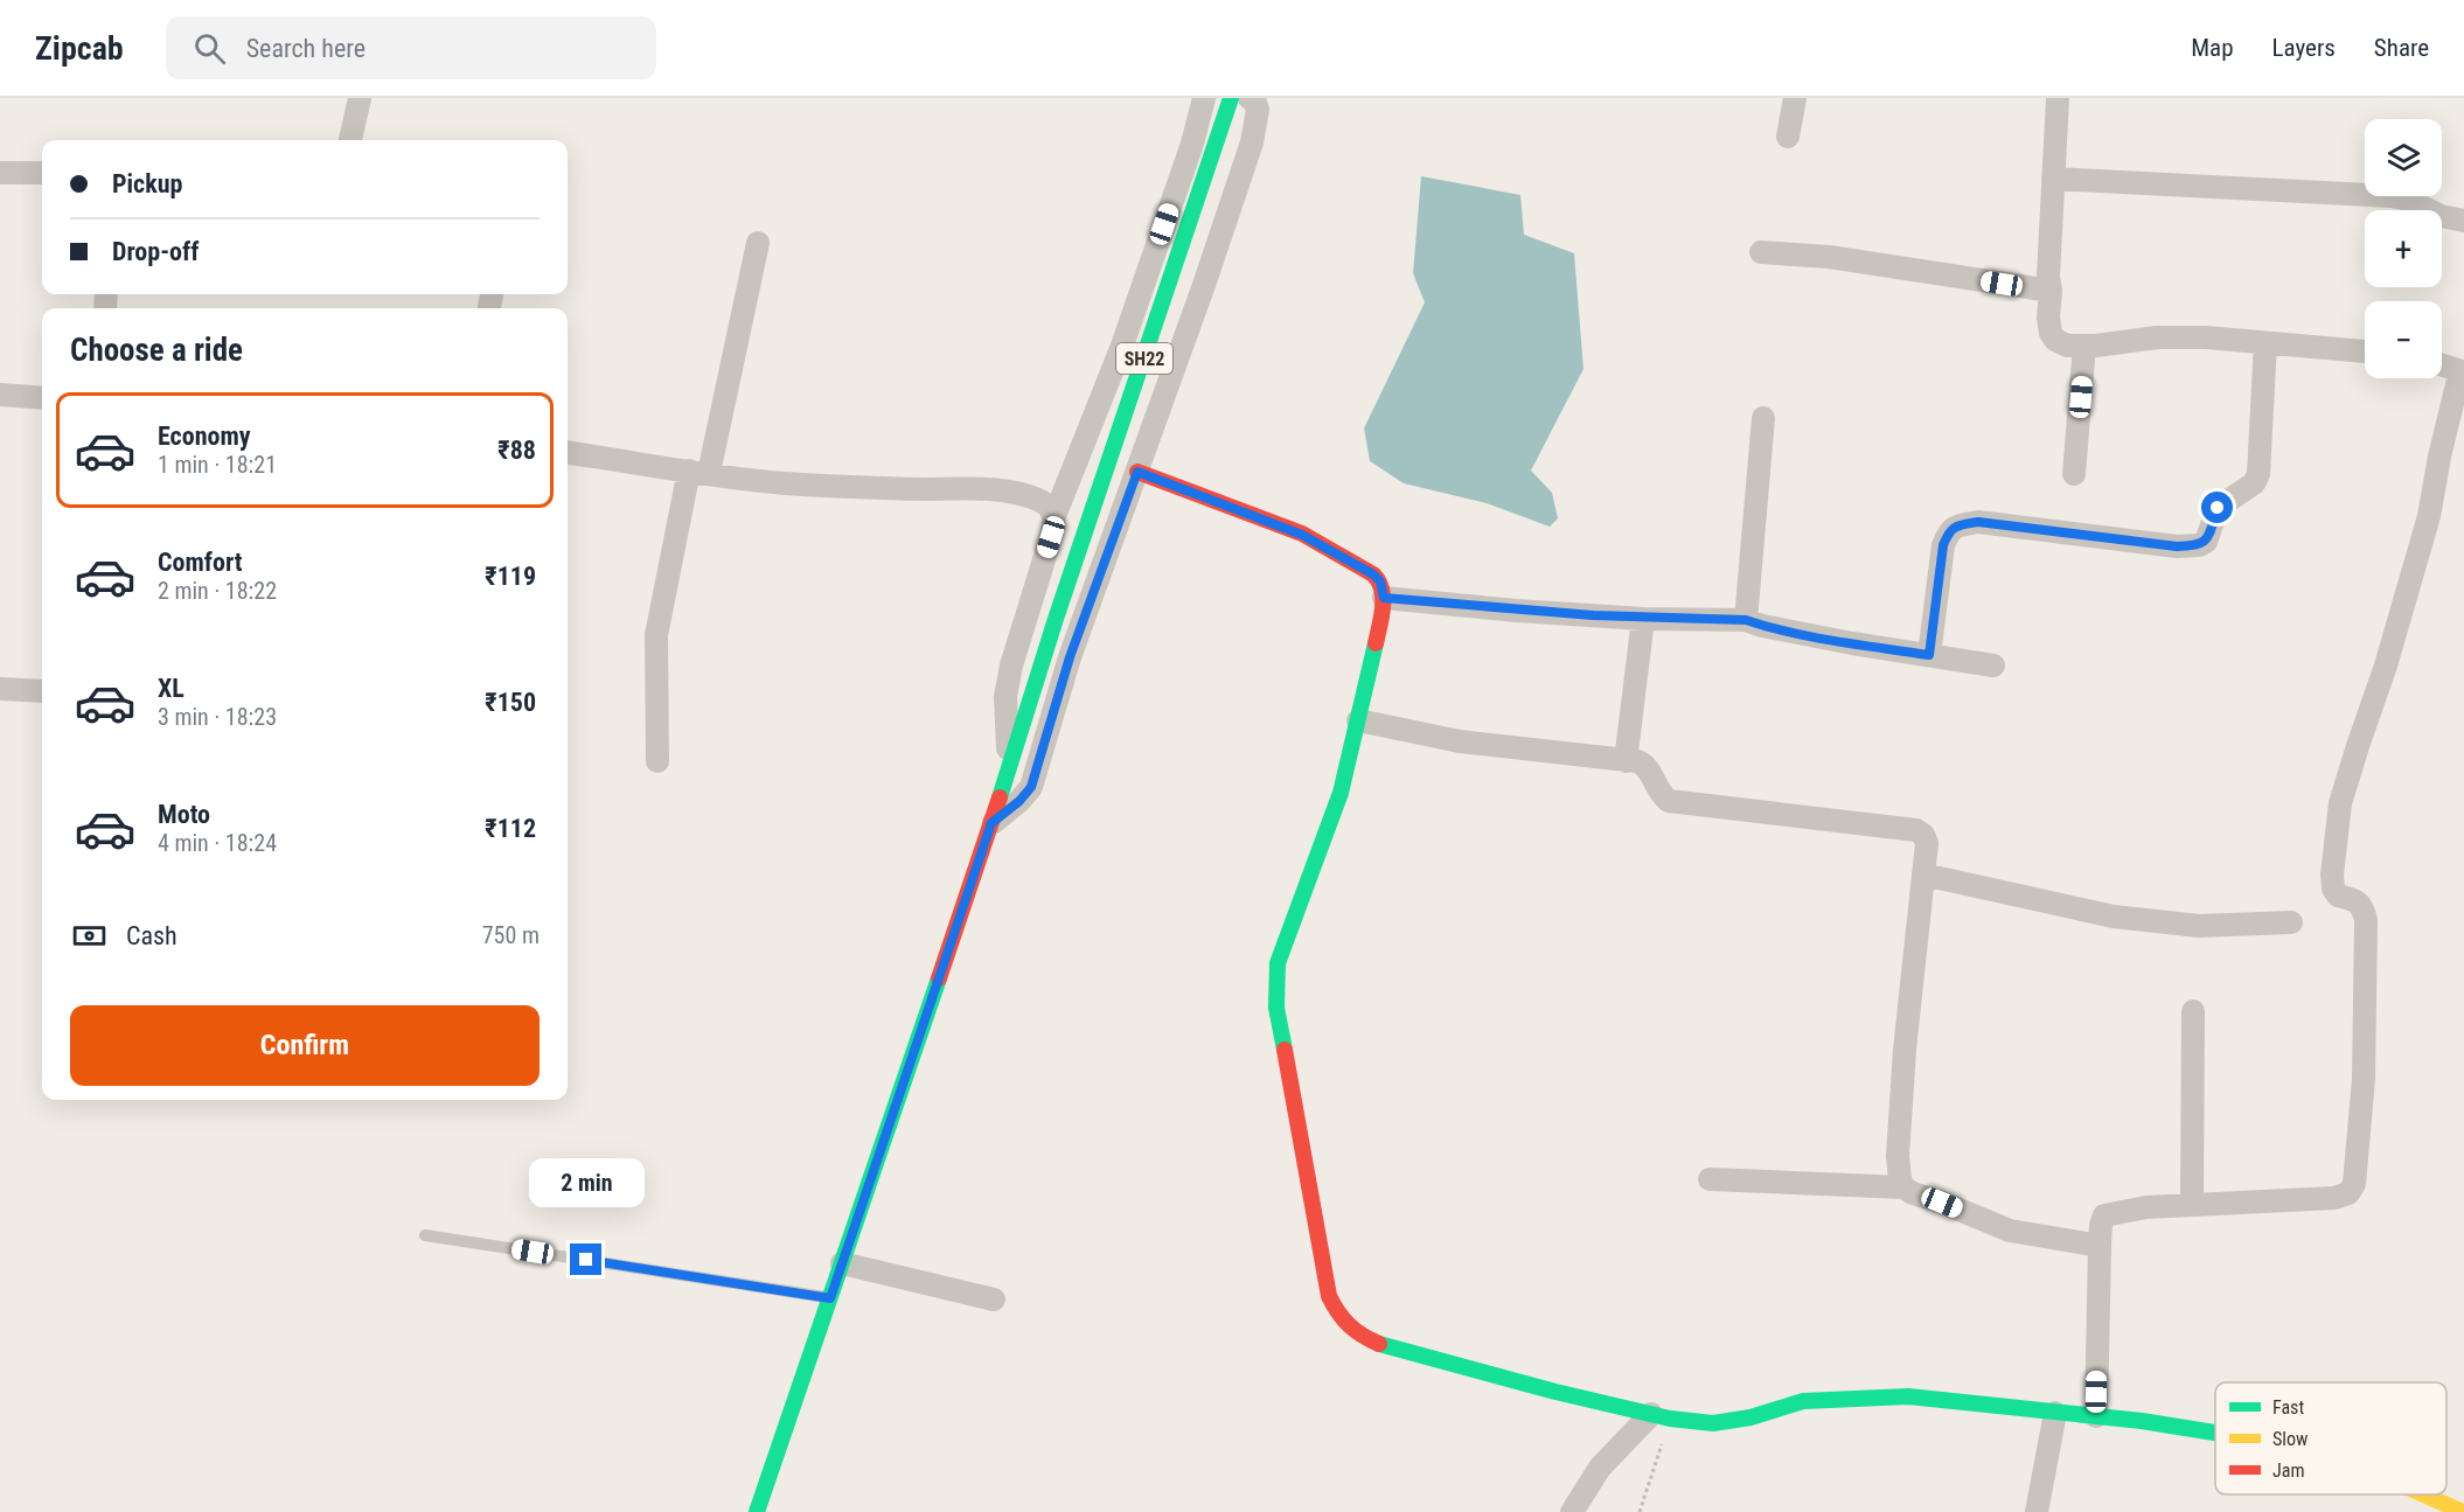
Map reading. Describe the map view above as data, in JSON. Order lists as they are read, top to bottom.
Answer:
{
  "streets": {
    "street": ["SH22"]
  },
  "legend": ["Fast", "Slow", "Jam"],
  "page": {
    "header": "Zipcab",
    "search": "Search here",
    "nav": ["Map", "Layers", "Share"],
    "map_buttons": ["+", "−"],
    "banner": ["Pickup", "Drop-off"],
    "heading": "Choose a ride",
    "list": [
      {
        "name": "Economy",
        "note": "1 min · 18:21",
        "value": "₹88"
      },
      {
        "name": "Comfort",
        "note": "2 min · 18:22",
        "value": "₹119"
      },
      {
        "name": "XL",
        "note": "3 min · 18:23",
        "value": "₹150"
      },
      {
        "name": "Moto",
        "note": "4 min · 18:24",
        "value": "₹112"
      }
    ],
    "pay": ["Cash", "750 m"],
    "buttons": "Confirm",
    "bubble": "2 min"
  }
}
